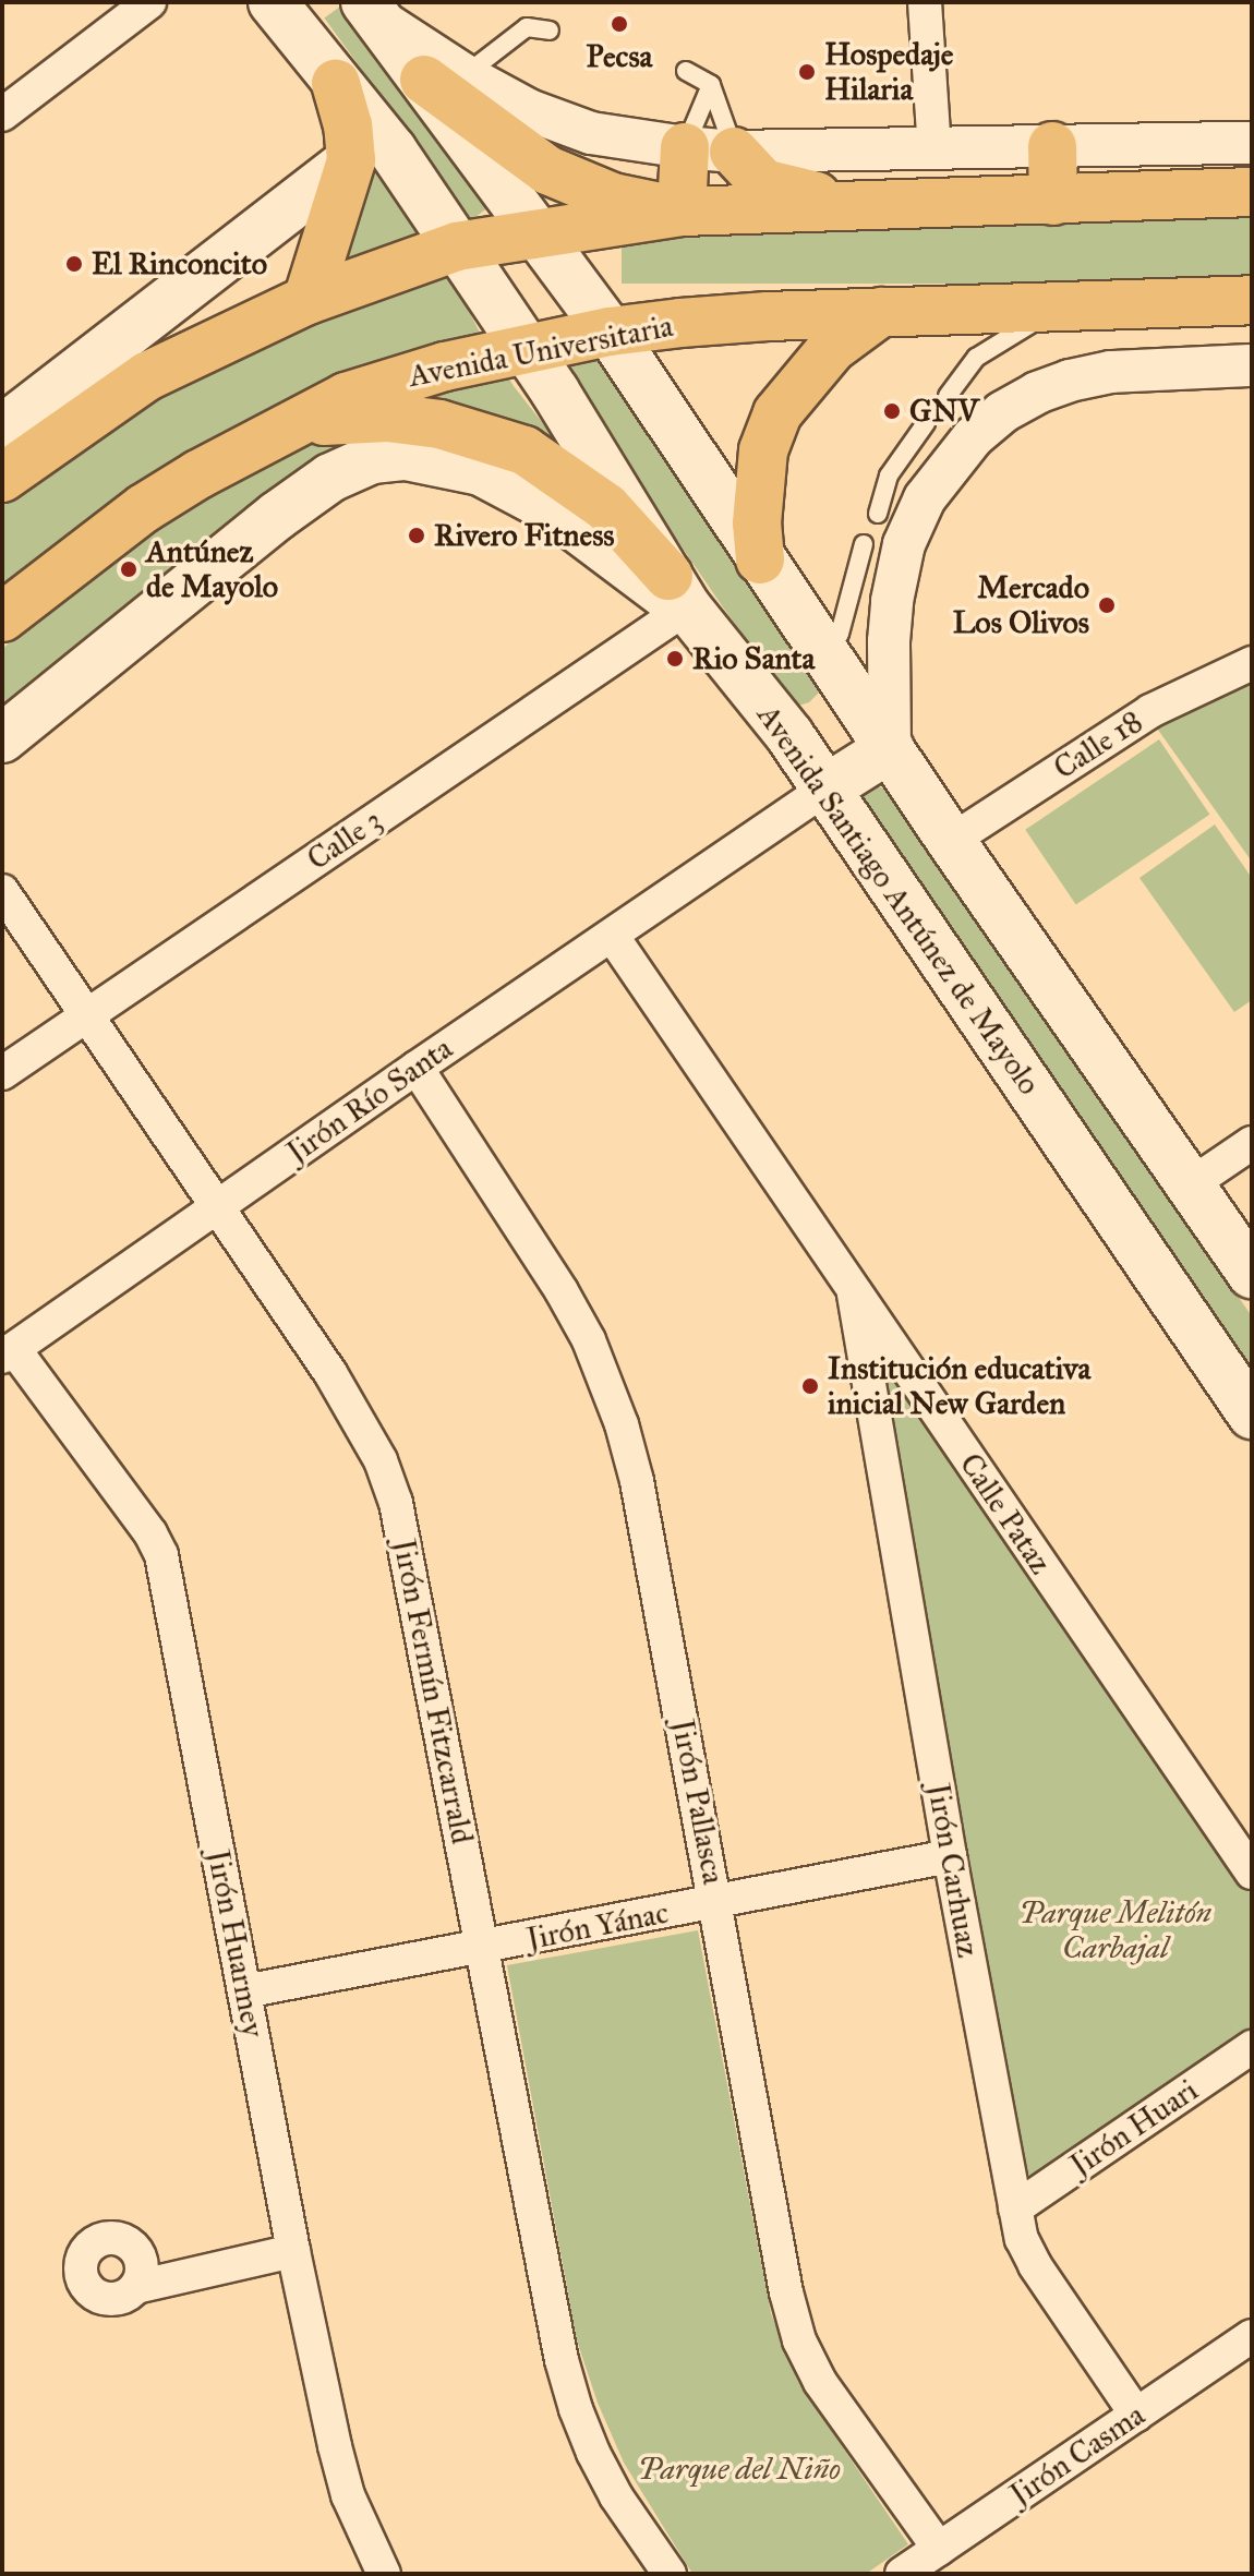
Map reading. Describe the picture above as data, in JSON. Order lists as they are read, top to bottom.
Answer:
{
  "streets": {
    "main road": ["Avenida Universitaria", "Avenida Santiago Antúnez de Mayolo"],
    "street": [
      "Calle 18",
      "Calle 3",
      "Jirón Río Santa",
      "Calle Pataz",
      "Jirón Fermín Fitzcarrald",
      "Jirón Pallasca",
      "Jirón Carhuaz",
      "Jirón Yánac",
      "Jirón Huarmey",
      "Jirón Huari",
      "Jirón Casma"
    ]
  },
  "crossings": [
    ["Avenida Universitaria", "Avenida Santiago Antúnez de Mayolo"],
    ["Calle 3", "Avenida Santiago Antúnez de Mayolo"],
    ["Calle 3", "Jirón Fermín Fitzcarrald"],
    ["Avenida Santiago Antúnez de Mayolo", "Jirón Río Santa"],
    ["Jirón Río Santa", "Calle Pataz"],
    ["Jirón Río Santa", "Jirón Fermín Fitzcarrald"],
    ["Jirón Río Santa", "Jirón Pallasca"],
    ["Jirón Río Santa", "Jirón Huarmey"],
    ["Calle Pataz", "Jirón Carhuaz"],
    ["Jirón Fermín Fitzcarrald", "Jirón Yánac"],
    ["Jirón Pallasca", "Jirón Yánac"],
    ["Jirón Pallasca", "Jirón Casma"],
    ["Jirón Carhuaz", "Jirón Yánac"],
    ["Jirón Carhuaz", "Jirón Huari"],
    ["Jirón Carhuaz", "Jirón Casma"],
    ["Jirón Yánac", "Jirón Huarmey"]
  ],
  "parks": ["Parque Melitón Carbajal", "Parque del Niño"],
  "places": [
    "Pecsa",
    "Hospedaje Hilaria",
    "El Rinconcito",
    "GNV",
    "Rivero Fitness",
    "Antúnez de Mayolo",
    "Mercado Los Olivos",
    "Rio Santa",
    "Institución educativa inicial New Garden"
  ]
}
